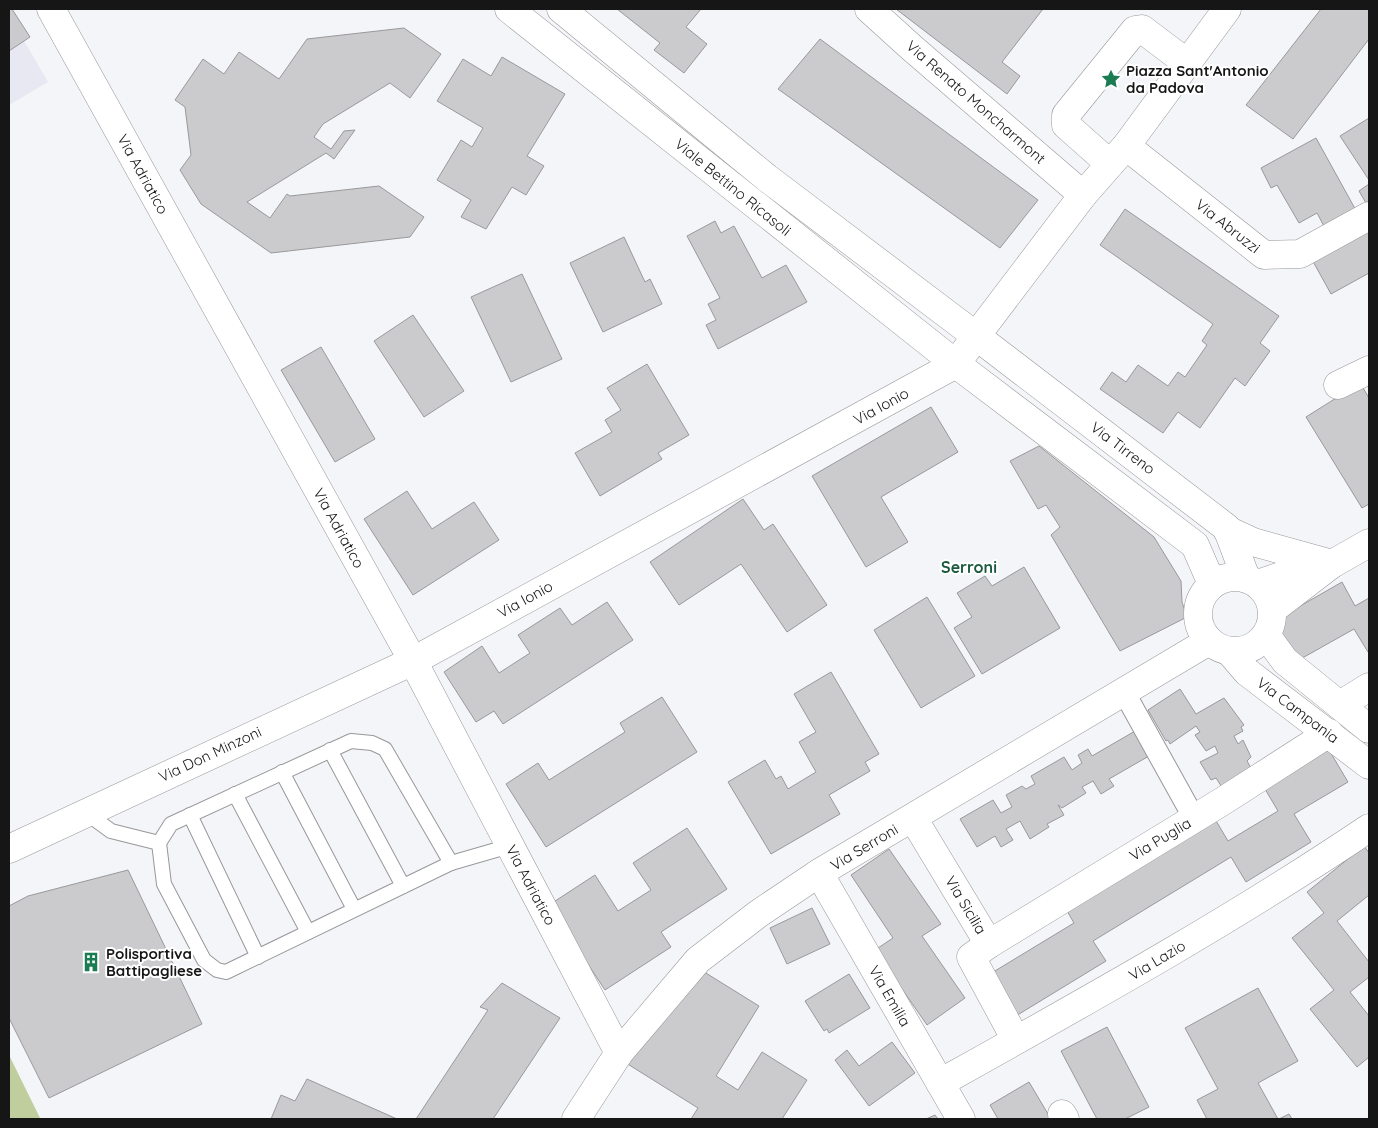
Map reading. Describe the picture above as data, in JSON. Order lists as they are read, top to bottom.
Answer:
{
  "streets": {
    "street": [
      "Via Renato Moncharmont",
      "Via Adriatico",
      "Viale Bettino Ricasoli",
      "Via Abruzzi",
      "Via Ionio",
      "Via Tirreno",
      "Via Campania",
      "Via Don Minzoni",
      "Via Puglia",
      "Via Serroni",
      "Via Sicilia",
      "Via Lazio",
      "Via Emilia"
    ]
  },
  "crossings": [
    ["Via Renato Moncharmont", "Via Ionio"],
    ["Via Adriatico", "Via Ionio"],
    ["Via Adriatico", "Via Don Minzoni"],
    ["Via Adriatico", "Via Serroni"],
    ["Viale Bettino Ricasoli", "Via Ionio"],
    ["Viale Bettino Ricasoli", "Via Tirreno"],
    ["Via Abruzzi", "Via Ionio"],
    ["Via Ionio", "Via Tirreno"],
    ["Via Ionio", "Via Don Minzoni"],
    ["Via Campania", "Via Puglia"],
    ["Via Campania", "Via Serroni"],
    ["Via Puglia", "Via Sicilia"],
    ["Via Serroni", "Via Sicilia"],
    ["Via Serroni", "Via Emilia"],
    ["Via Sicilia", "Via Lazio"],
    ["Via Lazio", "Via Emilia"]
  ],
  "districts": ["Serroni"],
  "places": {
    "place": ["Piazza Sant'Antonio da Padova"],
    "building": ["Polisportiva Battipagliese"]
  }
}
